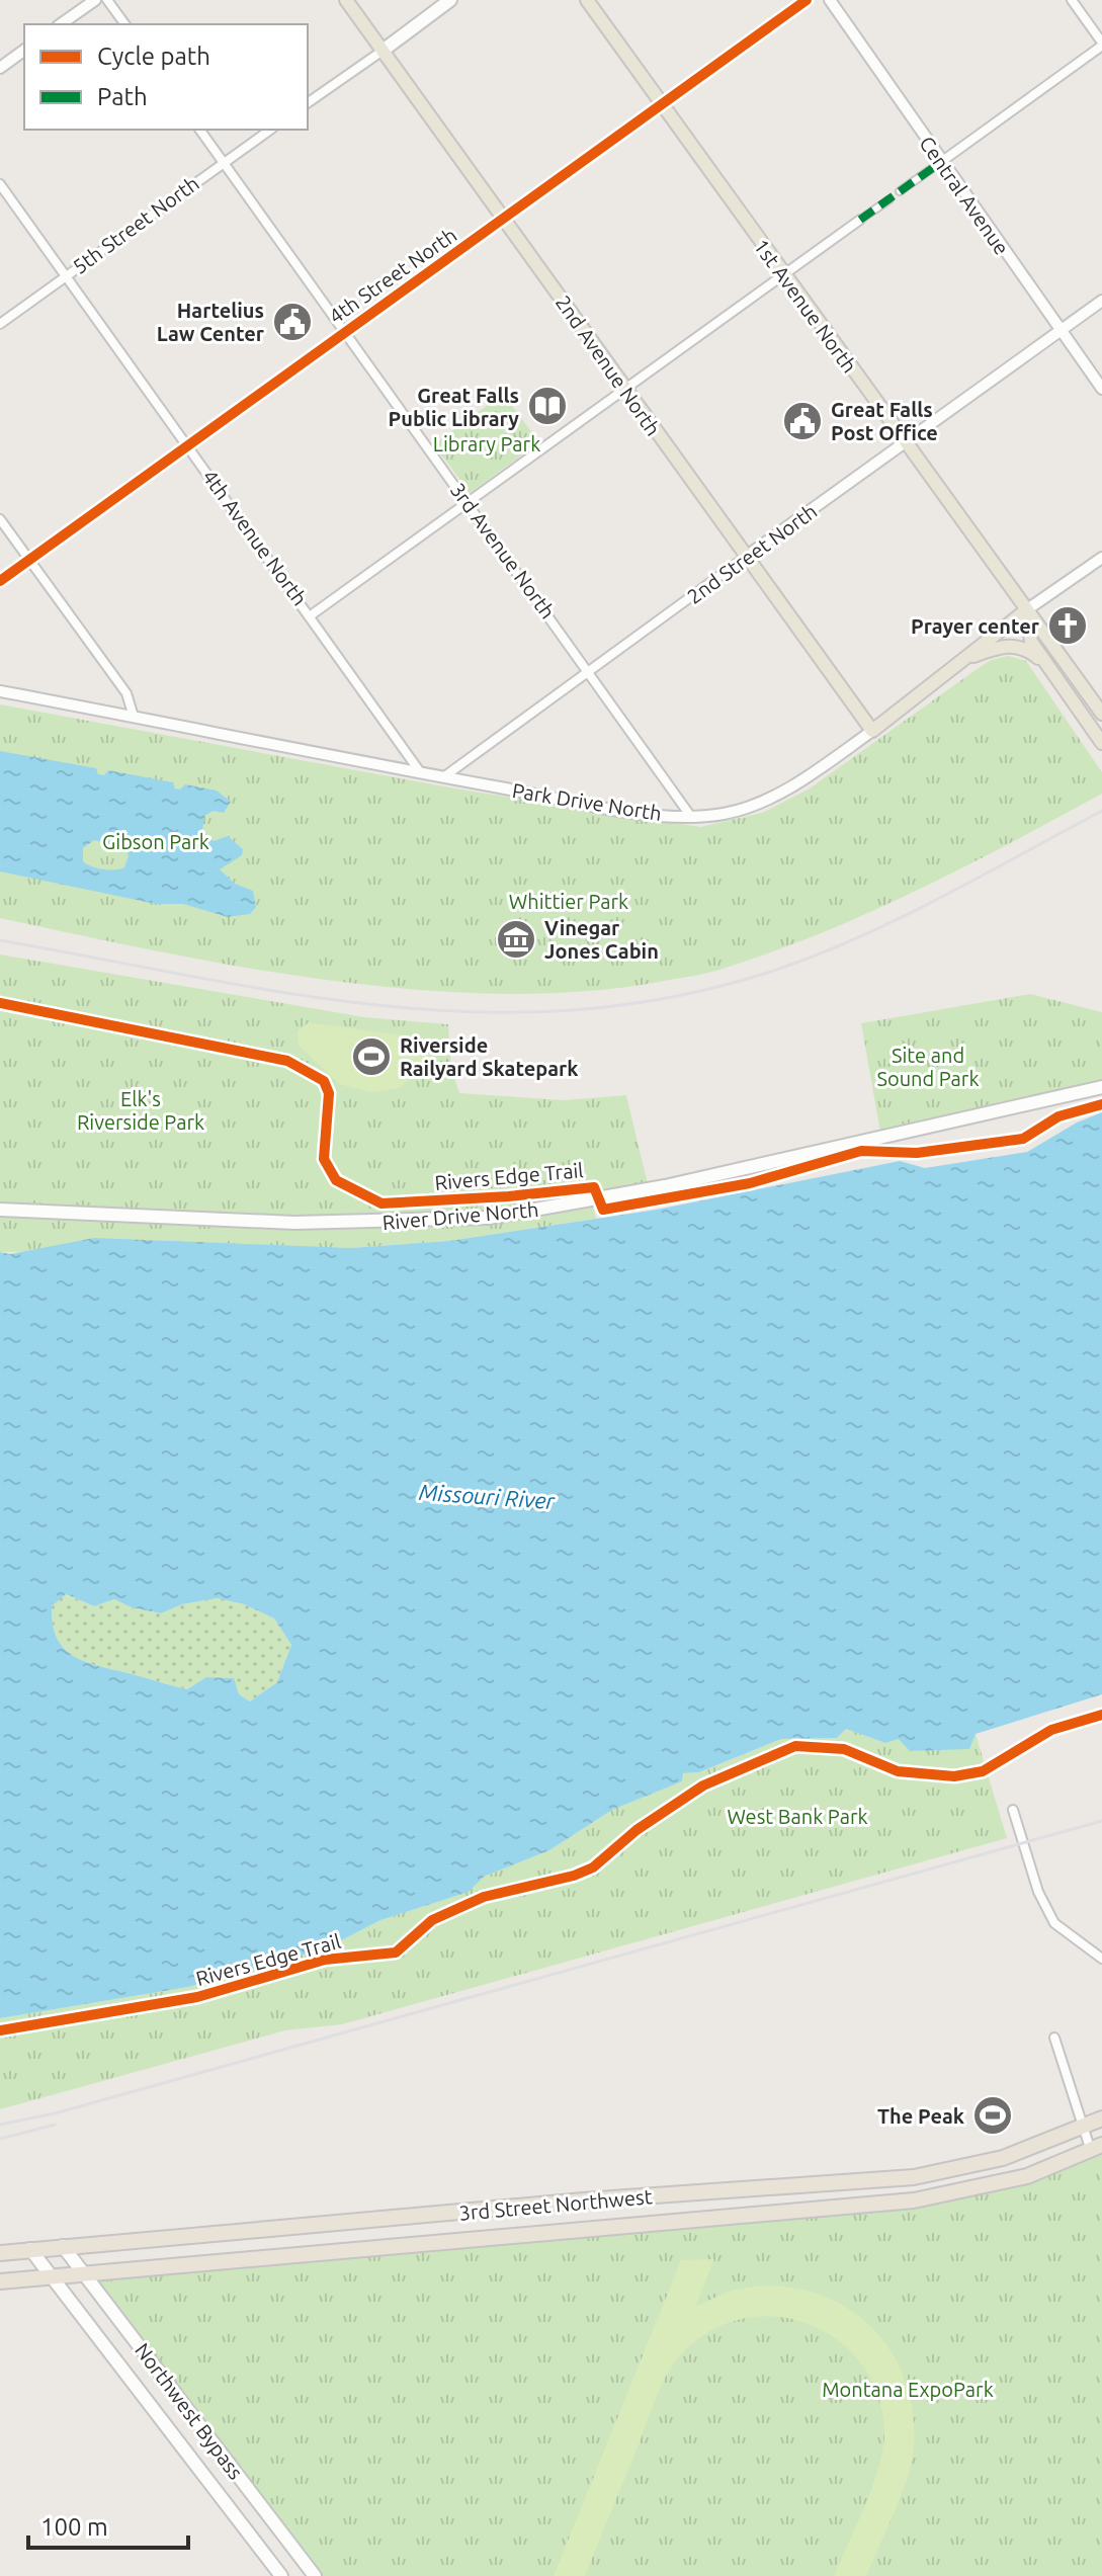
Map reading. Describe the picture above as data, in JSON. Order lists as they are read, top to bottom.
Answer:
{
  "streets": {
    "highway": ["3rd Street Northwest"],
    "main road": [
      "1st Avenue North",
      "2nd Avenue North",
      "Park Drive North",
      "River Drive North",
      "Northwest Bypass"
    ],
    "street": [
      "Central Avenue",
      "5th Street North",
      "4th Street North",
      "4th Avenue North",
      "3rd Avenue North",
      "2nd Street North"
    ],
    "cycle path": ["Rivers Edge Trail"]
  },
  "crossings": [
    ["Central Avenue", "2nd Street North"],
    ["5th Street North", "4th Avenue North"],
    ["5th Street North", "3rd Avenue North"],
    ["4th Street North", "1st Avenue North"],
    ["4th Street North", "2nd Avenue North"],
    ["4th Street North", "4th Avenue North"],
    ["4th Street North", "3rd Avenue North"],
    ["1st Avenue North", "2nd Street North"],
    ["1st Avenue North", "Park Drive North"],
    ["2nd Avenue North", "2nd Street North"],
    ["2nd Avenue North", "Park Drive North"],
    ["4th Avenue North", "Park Drive North"],
    ["3rd Avenue North", "2nd Street North"],
    ["3rd Avenue North", "Park Drive North"],
    ["2nd Street North", "Park Drive North"],
    ["3rd Street Northwest", "Northwest Bypass"]
  ],
  "water": ["Missouri River"],
  "parks": [
    "Library Park",
    "Gibson Park",
    "Whittier Park",
    "Site and Sound Park",
    "Elk's Riverside Park",
    "West Bank Park",
    "Montana ExpoPark"
  ],
  "places": {
    "public building": ["Hartelius Law Center", "Great Falls Post Office"],
    "library": ["Great Falls Public Library"],
    "church": ["Prayer center"],
    "museum": ["Vinegar Jones Cabin"],
    "sports": ["Riverside Railyard Skatepark", "The Peak"]
  },
  "legend": ["Cycle path", "Path"],
  "scale_bar": "100 m"
}
